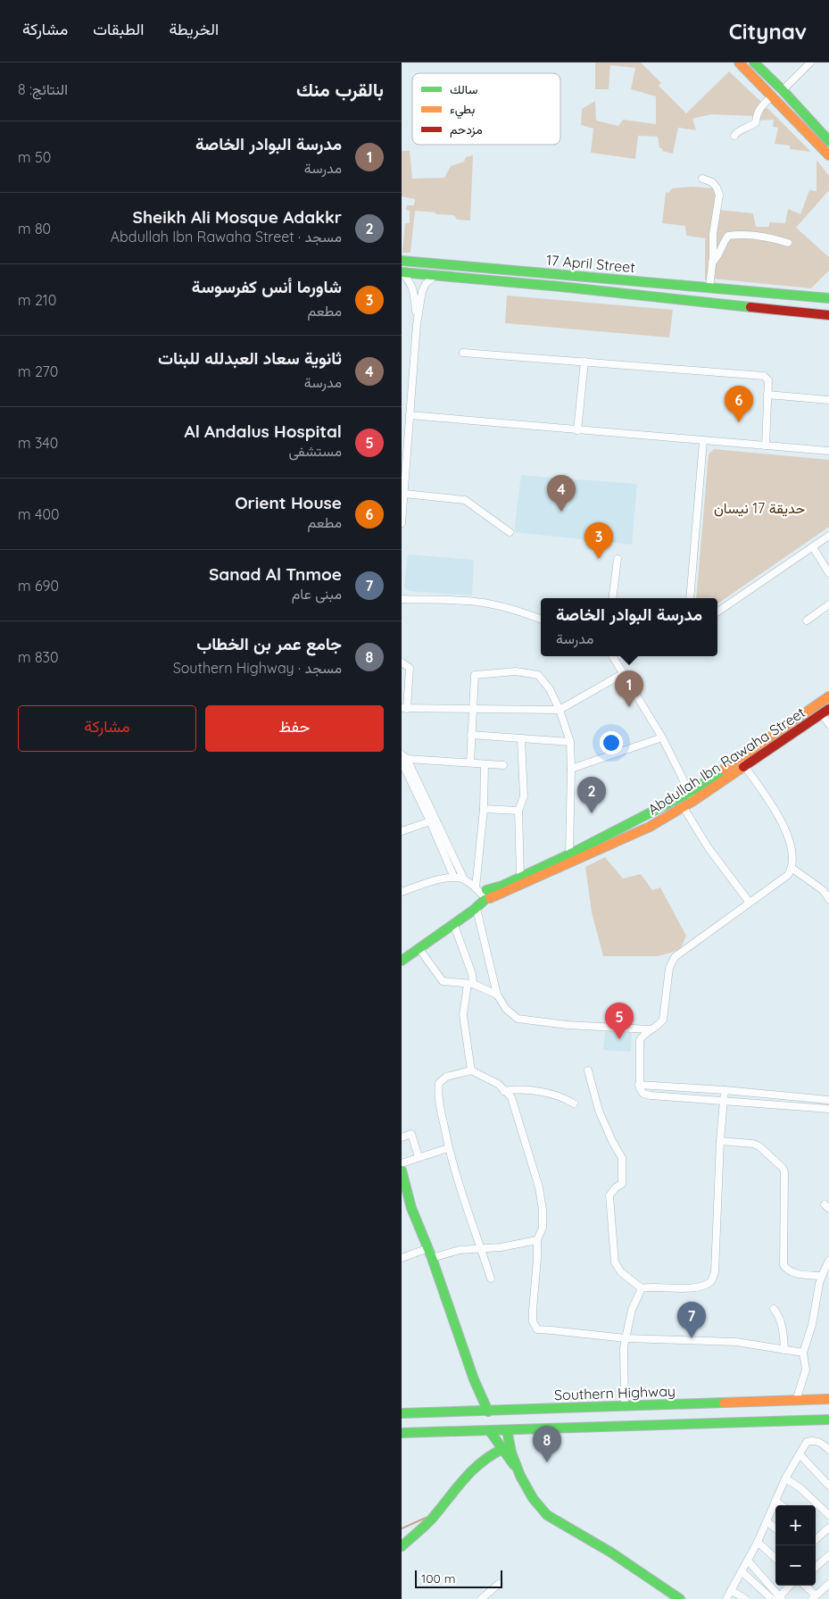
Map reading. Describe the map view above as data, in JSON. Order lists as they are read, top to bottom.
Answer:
{
  "streets": {
    "main road": ["17 April Street", "Abdullah Ibn Rawaha Street", "Southern Highway"]
  },
  "parks": ["حديقة 17 نيسان"],
  "legend": ["سالك", "بطيء", "مزدحم"],
  "scale_bar": "100 m",
  "page": {
    "header": "Citynav",
    "nav": ["الخريطة", "الطبقات", "مشاركة"],
    "heading": ["بالقرب منك", "النتائج: 8"],
    "list": [
      {
        "mark": "1",
        "name": "مدرسة البوادر الخاصة",
        "note": "مدرسة",
        "value": "50 m"
      },
      {
        "mark": "2",
        "name": "Sheikh Ali Mosque Adakkr",
        "note": "مسجد · Abdullah Ibn Rawaha Street",
        "value": "80 m"
      },
      {
        "mark": "3",
        "name": "شاورما أنس كفرسوسة",
        "note": "مطعم",
        "value": "210 m"
      },
      {
        "mark": "4",
        "name": "ثانوية سعاد العبدلله للبنات",
        "note": "مدرسة",
        "value": "270 m"
      },
      {
        "mark": "5",
        "name": "Al Andalus Hospital",
        "note": "مستشفى",
        "value": "340 m"
      },
      {
        "mark": "6",
        "name": "Orient House",
        "note": "مطعم",
        "value": "400 m"
      },
      {
        "mark": "7",
        "name": "Sanad Al Tnmoe",
        "note": "مبنى عام",
        "value": "690 m"
      },
      {
        "mark": "8",
        "name": "جامع عمر بن الخطاب",
        "note": "مسجد · Southern Highway",
        "value": "830 m"
      }
    ],
    "pins": [
      "6",
      "4",
      "3",
      "1",
      "2",
      "5",
      "7",
      "8"
    ],
    "popup": ["مدرسة البوادر الخاصة", "مدرسة"],
    "buttons": ["حفظ", "مشاركة"],
    "map_buttons": ["+", "−"],
    "scale": "100 m"
  }
}
